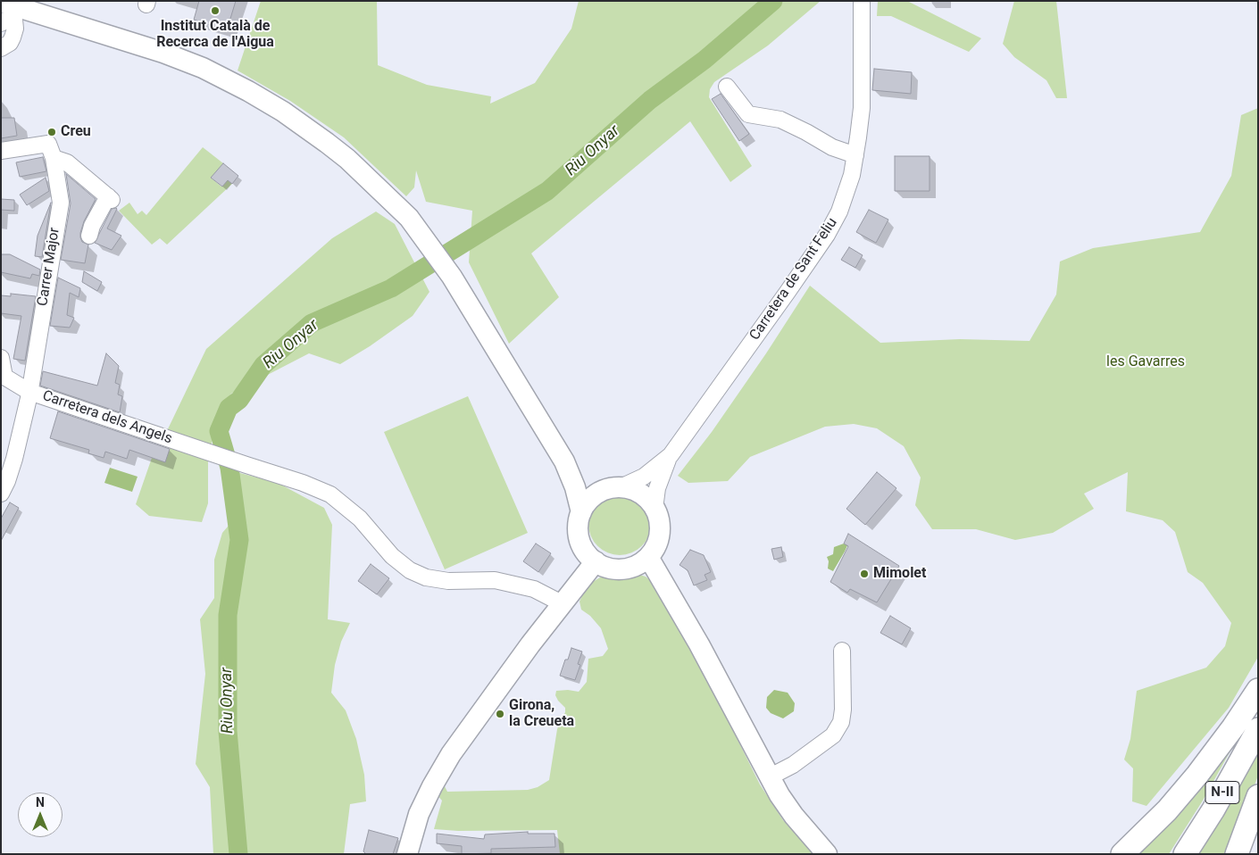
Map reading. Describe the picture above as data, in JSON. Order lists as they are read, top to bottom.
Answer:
{
  "streets": {
    "highway": ["N-II"],
    "street": ["Carrer Major", "Carretera de Sant Feliu", "Carretera dels Angels"]
  },
  "crossings": [
    ["Carrer Major", "Carretera dels Angels"]
  ],
  "water": ["Riu Onyar"],
  "parks": ["les Gavarres"],
  "places": [
    "Institut Català de Recerca de l'Aigua",
    "Creu",
    "Mimolet",
    "Girona, la Creueta"
  ],
  "north": "top"
}
